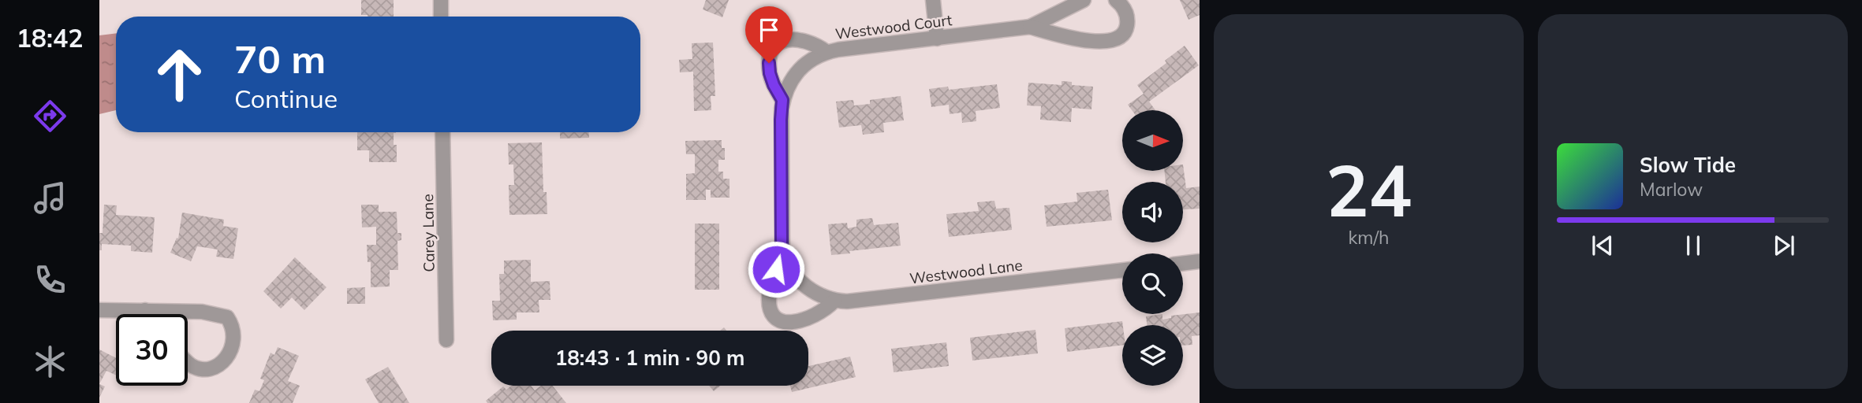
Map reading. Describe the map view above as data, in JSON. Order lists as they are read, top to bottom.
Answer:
{
  "streets": {
    "street": ["Westwood Court", "Carey Lane", "Westwood Lane"]
  },
  "north": "right",
  "page": {
    "tabs": "18:42",
    "tile": ["24", "km/h"],
    "turn": ["70 m", "Continue"],
    "song": ["Slow Tide", "Marlow"],
    "limit": "30",
    "trip": "18:43 · 1 min · 90 m"
  }
}
